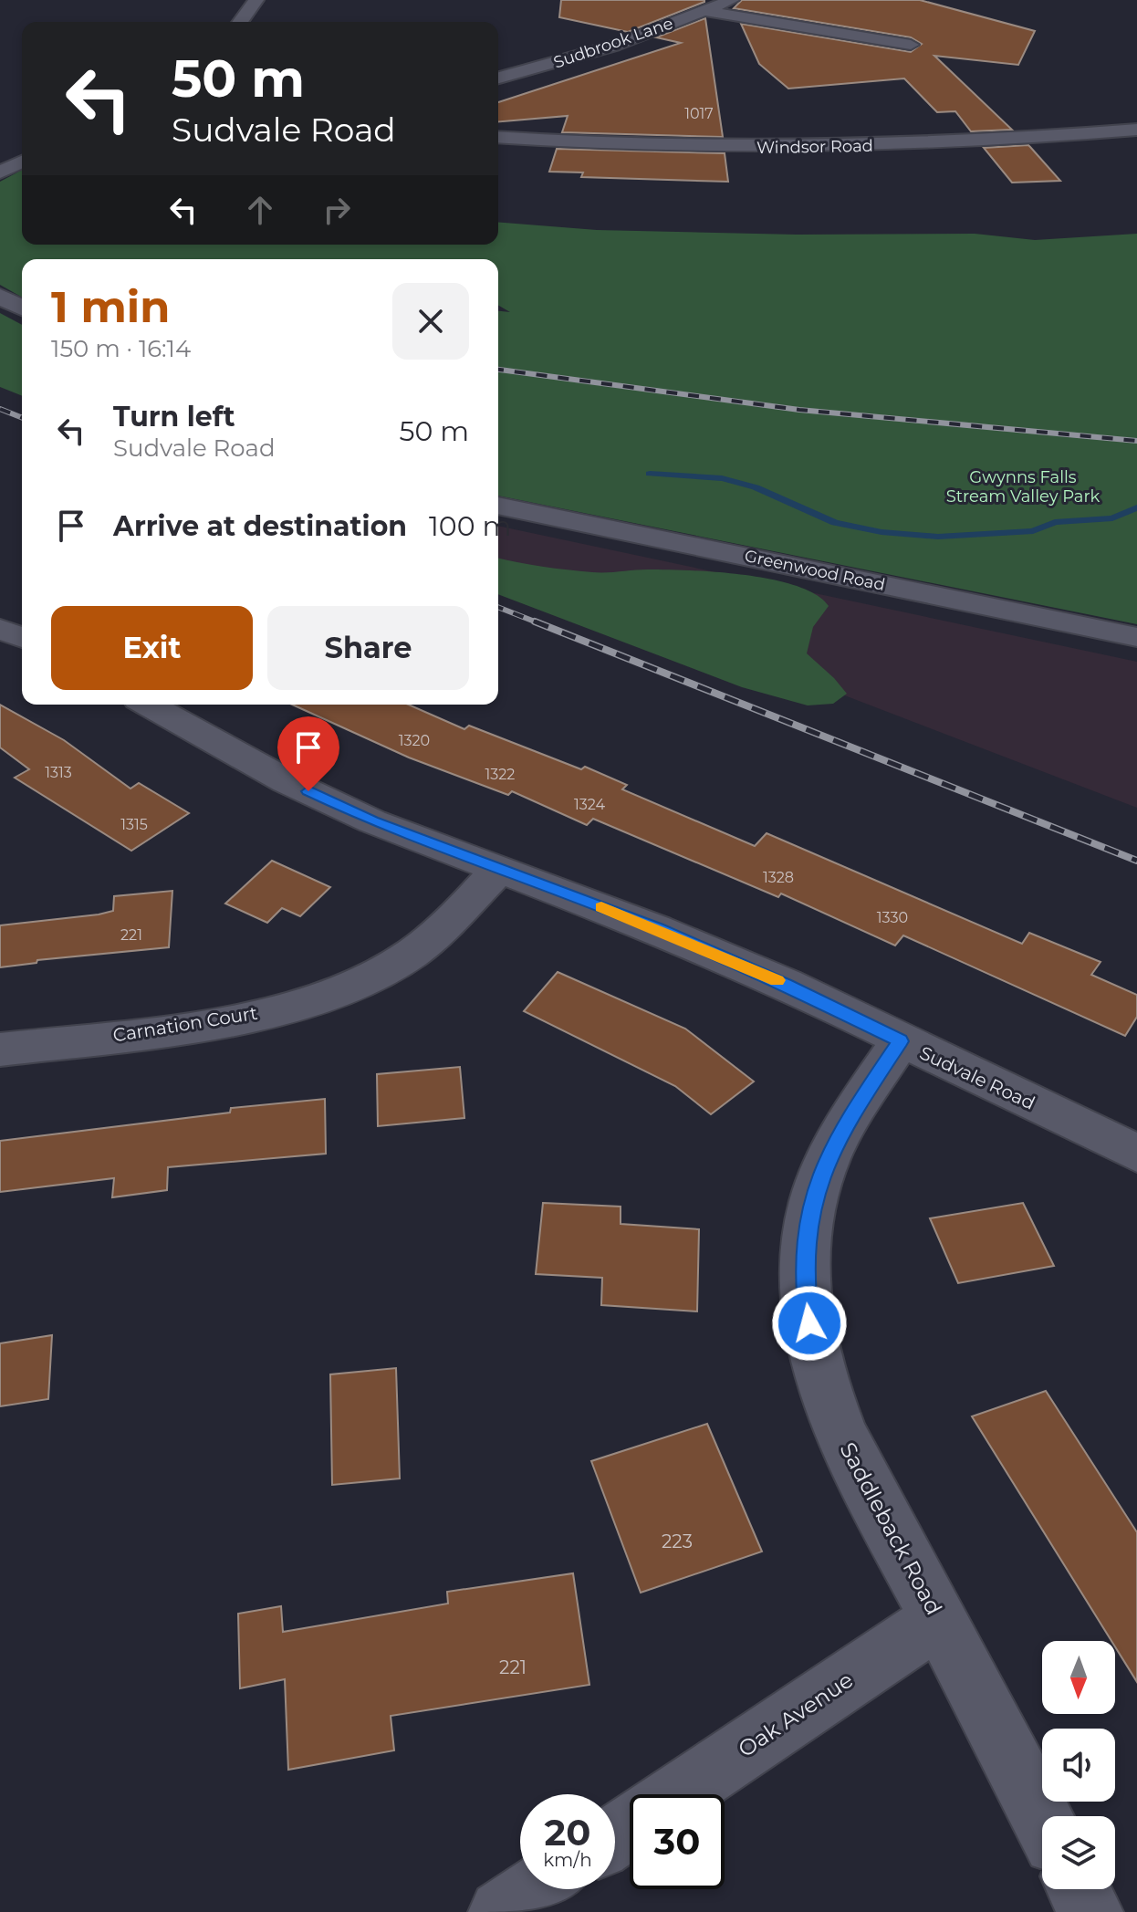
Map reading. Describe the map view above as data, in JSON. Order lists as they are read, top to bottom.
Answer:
{
  "streets": {
    "street": [
      "Sudbrook Lane",
      "Windsor Road",
      "Greenwood Road",
      "Carnation Court",
      "Sudvale Road",
      "Saddleback Road",
      "Oak Avenue"
    ]
  },
  "crossings": [
    ["Carnation Court", "Sudvale Road"],
    ["Sudvale Road", "Saddleback Road"],
    ["Saddleback Road", "Oak Avenue"]
  ],
  "parks": ["Gwynns Falls Stream Valley Park"],
  "house_numbers": [
    "1017",
    "1320",
    "1313",
    "1322",
    "1324",
    "1315",
    "1328",
    "1330",
    "221",
    "223",
    "221"
  ],
  "north": "bottom",
  "page": {
    "turn": ["50 m", "Sudvale Road"],
    "heading": ["1 min", "150 m · 16:14"],
    "list": [
      {
        "name": "Turn left",
        "note": "Sudvale Road",
        "value": "50 m"
      },
      {
        "name": "Arrive at destination",
        "value": "100 m"
      }
    ],
    "buttons": ["Exit", "Share"],
    "speed": "20 km/h",
    "limit": "30"
  }
}
